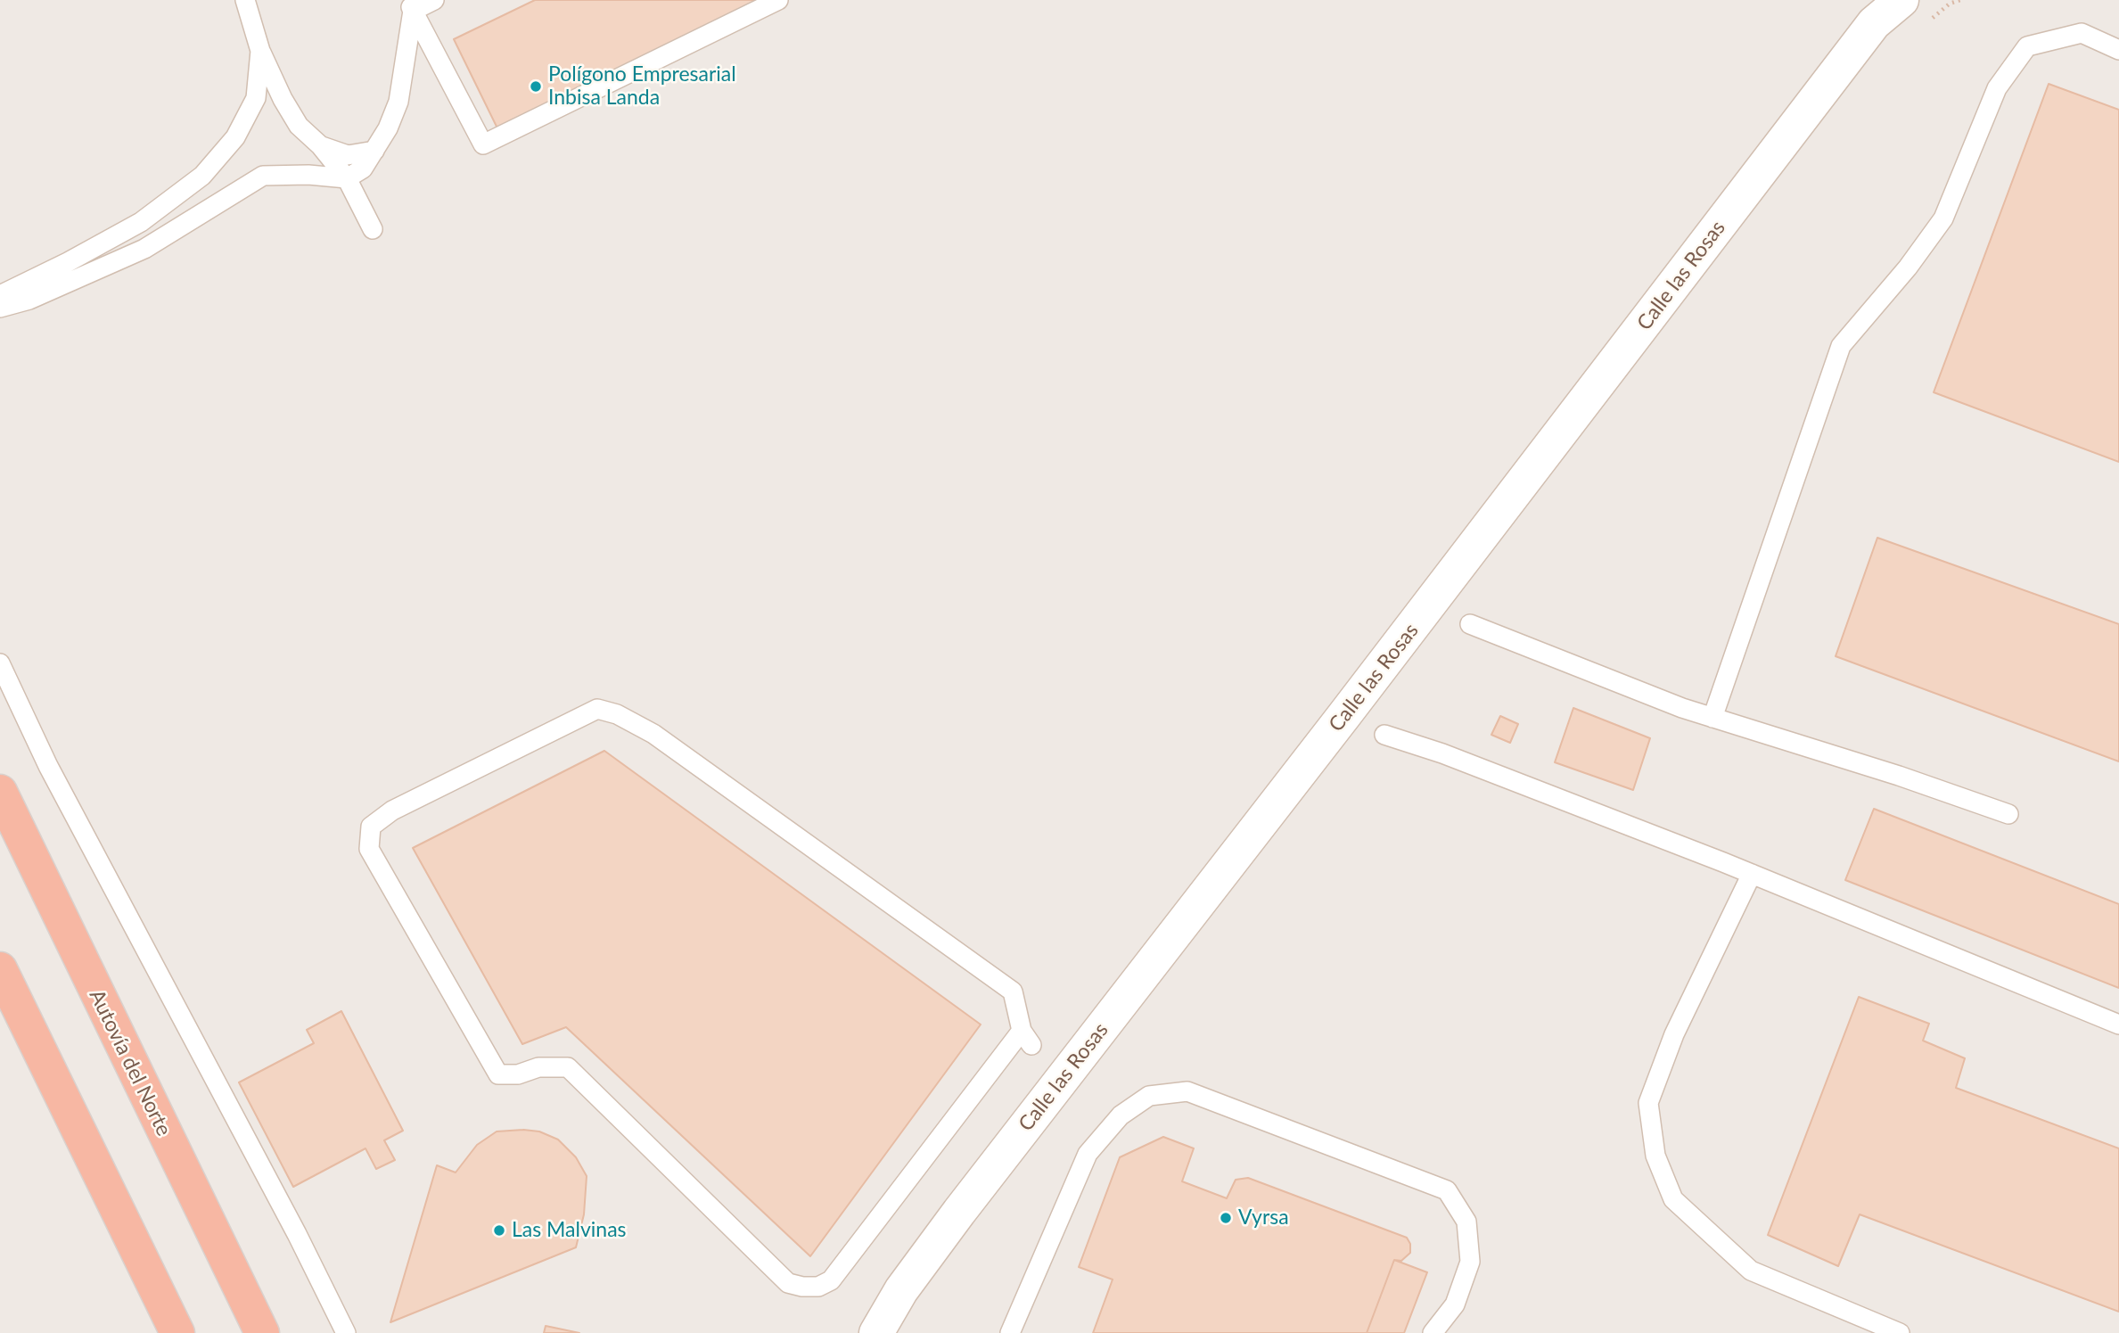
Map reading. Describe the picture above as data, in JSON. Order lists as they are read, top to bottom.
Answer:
{
  "streets": {
    "highway": ["Autovía del Norte"],
    "street": ["Calle las Rosas"]
  },
  "places": ["Polígono Empresarial Inbisa Landa", "Vyrsa", "Las Malvinas"]
}
